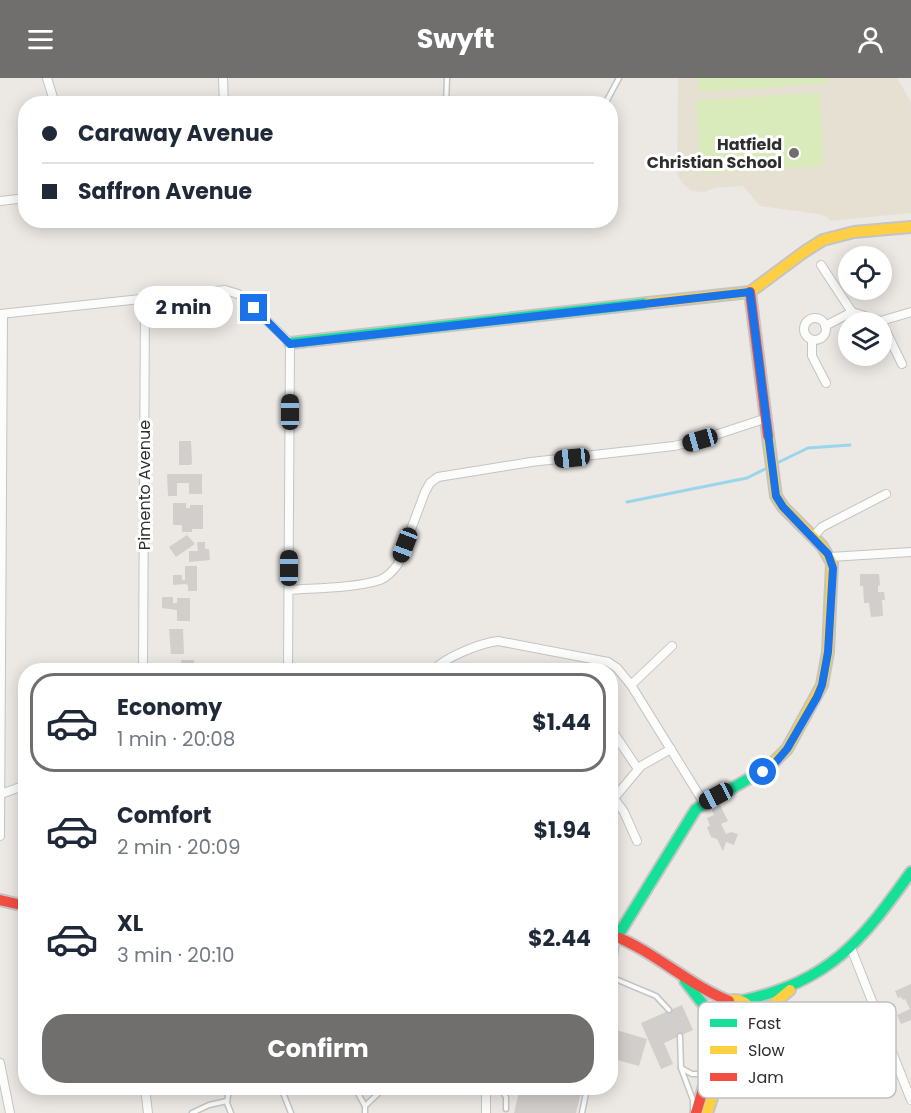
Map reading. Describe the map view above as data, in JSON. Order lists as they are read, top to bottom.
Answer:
{
  "streets": {
    "street": ["Pimento Avenue"]
  },
  "places": ["Hatfield Christian School"],
  "legend": ["Fast", "Slow", "Jam"],
  "page": {
    "header": "Swyft",
    "banner": ["Caraway Avenue", "Saffron Avenue"],
    "bubble": "2 min",
    "list": [
      {
        "name": "Economy",
        "note": "1 min · 20:08",
        "value": "$1.44"
      },
      {
        "name": "Comfort",
        "note": "2 min · 20:09",
        "value": "$1.94"
      },
      {
        "name": "XL",
        "note": "3 min · 20:10",
        "value": "$2.44"
      }
    ],
    "buttons": "Confirm"
  }
}
